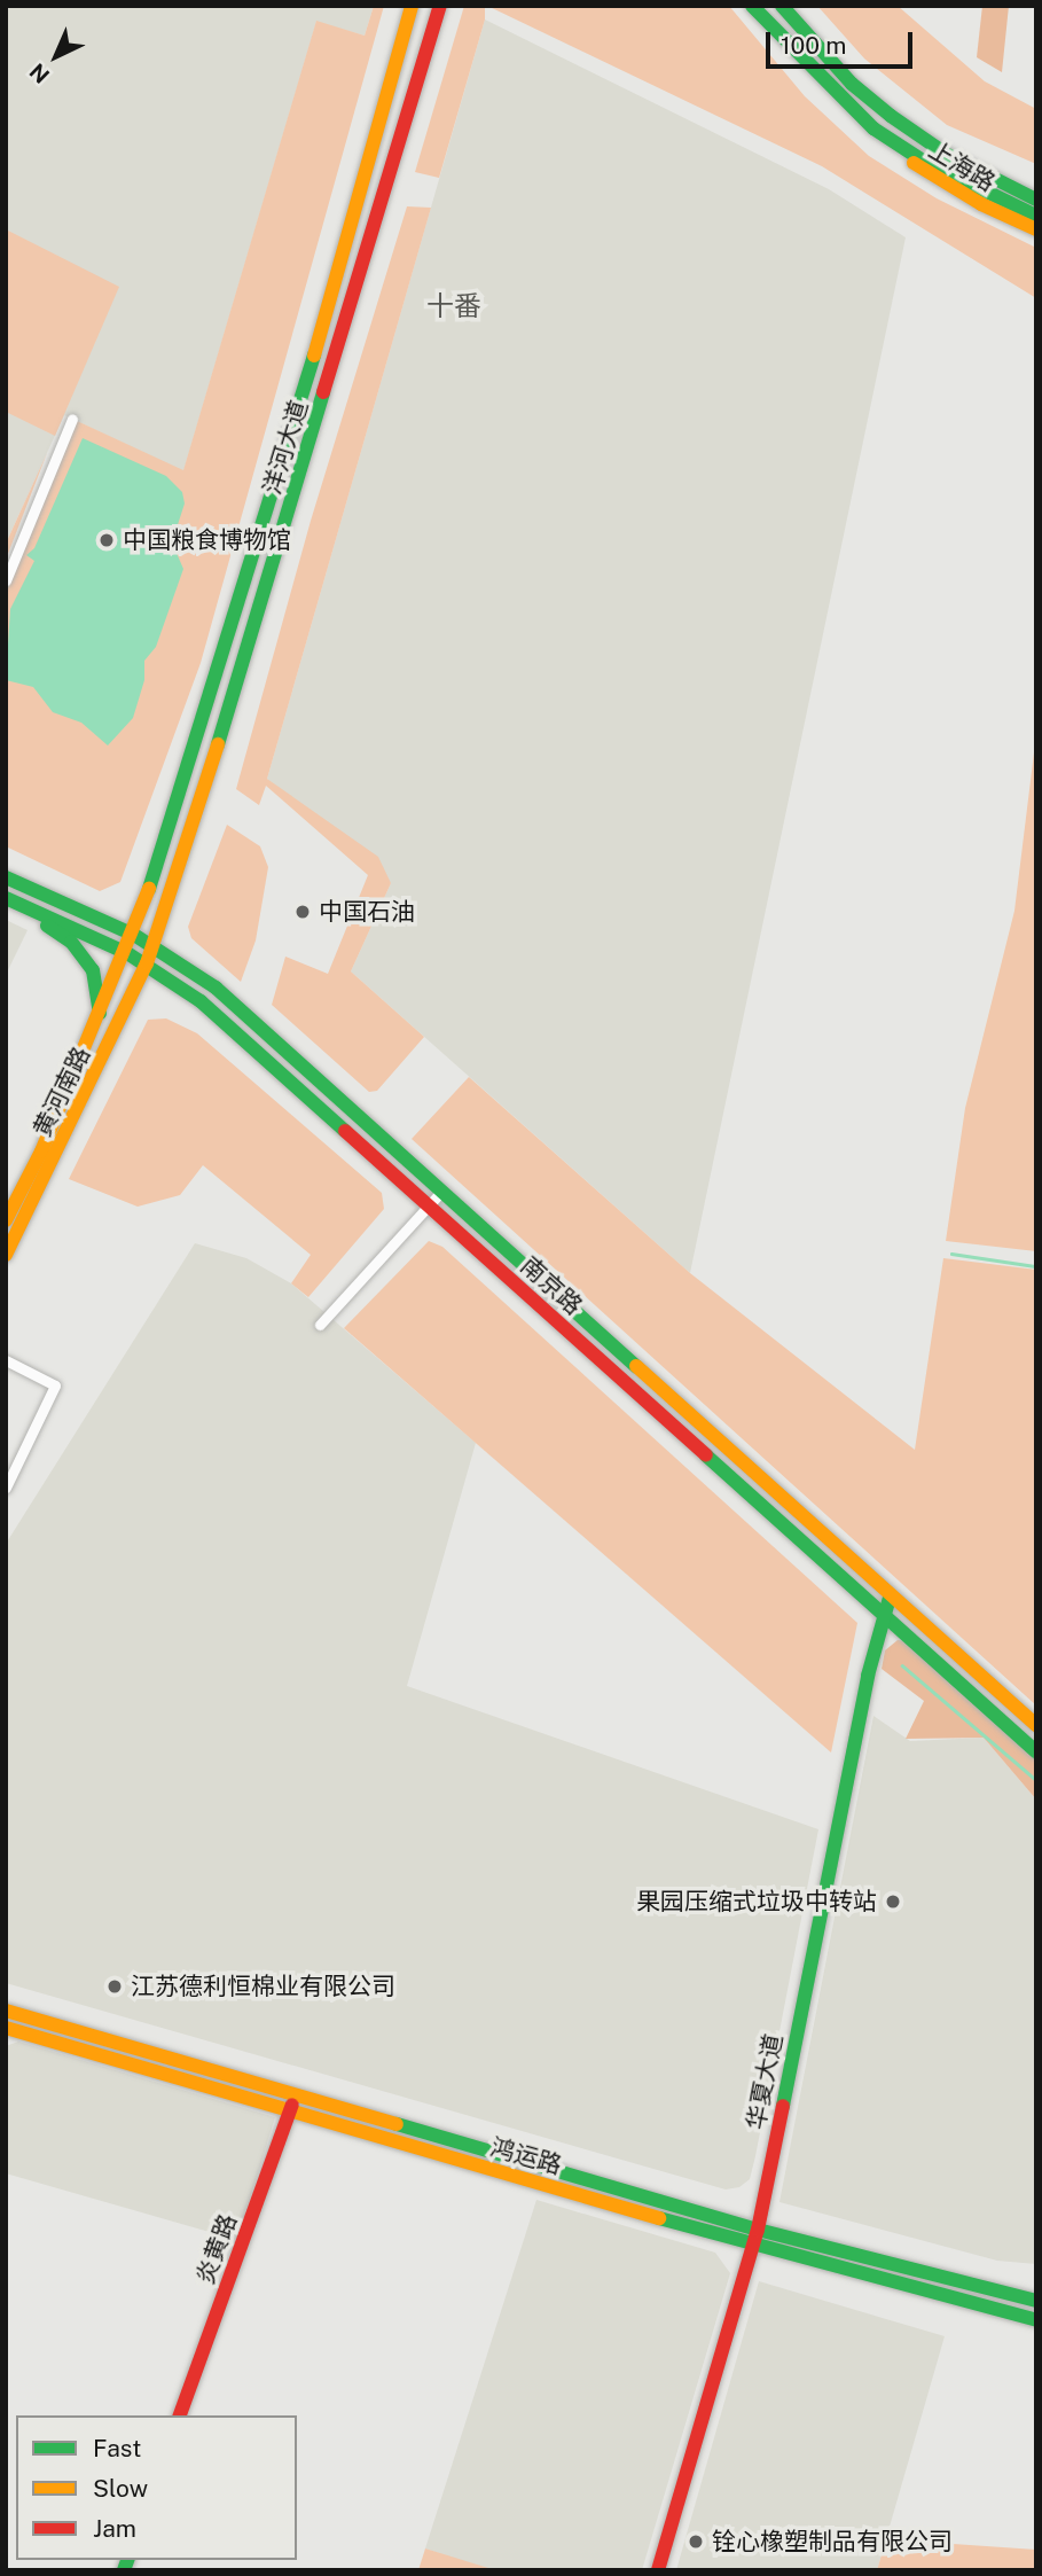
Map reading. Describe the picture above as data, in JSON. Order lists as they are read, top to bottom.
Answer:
{
  "streets": {
    "main road": [
      "上海路",
      "洋河大道",
      "黄河南路",
      "南京路",
      "华夏大道",
      "鸿运路",
      "炎黄路"
    ]
  },
  "crossings": [
    ["洋河大道", "黄河南路"],
    ["洋河大道", "南京路"],
    ["黄河南路", "南京路"],
    ["南京路", "华夏大道"],
    ["华夏大道", "鸿运路"],
    ["鸿运路", "炎黄路"]
  ],
  "districts": ["十番"],
  "places": [
    "中国粮食博物馆",
    "中国石油",
    "果园压缩式垃圾中转站",
    "江苏德利恒棉业有限公司",
    "铨心橡塑制品有限公司"
  ],
  "legend": ["Fast", "Slow", "Jam"],
  "scale_bar": "100 m",
  "north": "bottom left"
}
